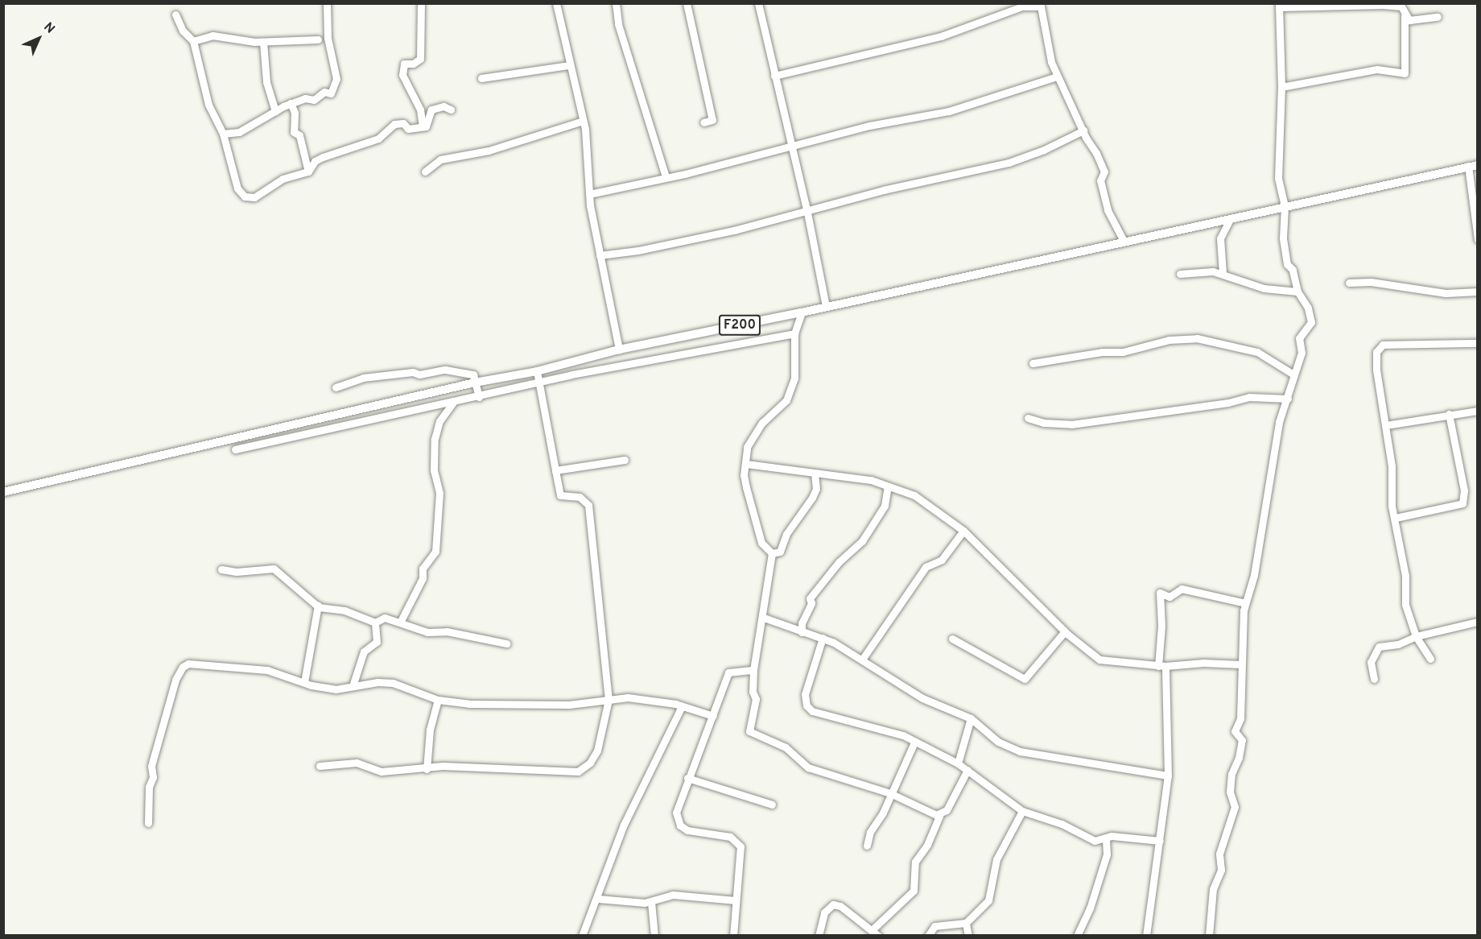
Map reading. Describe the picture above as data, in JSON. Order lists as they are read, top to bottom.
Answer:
{
  "streets": {
    "main road": ["F200"]
  },
  "north": "top right"
}
